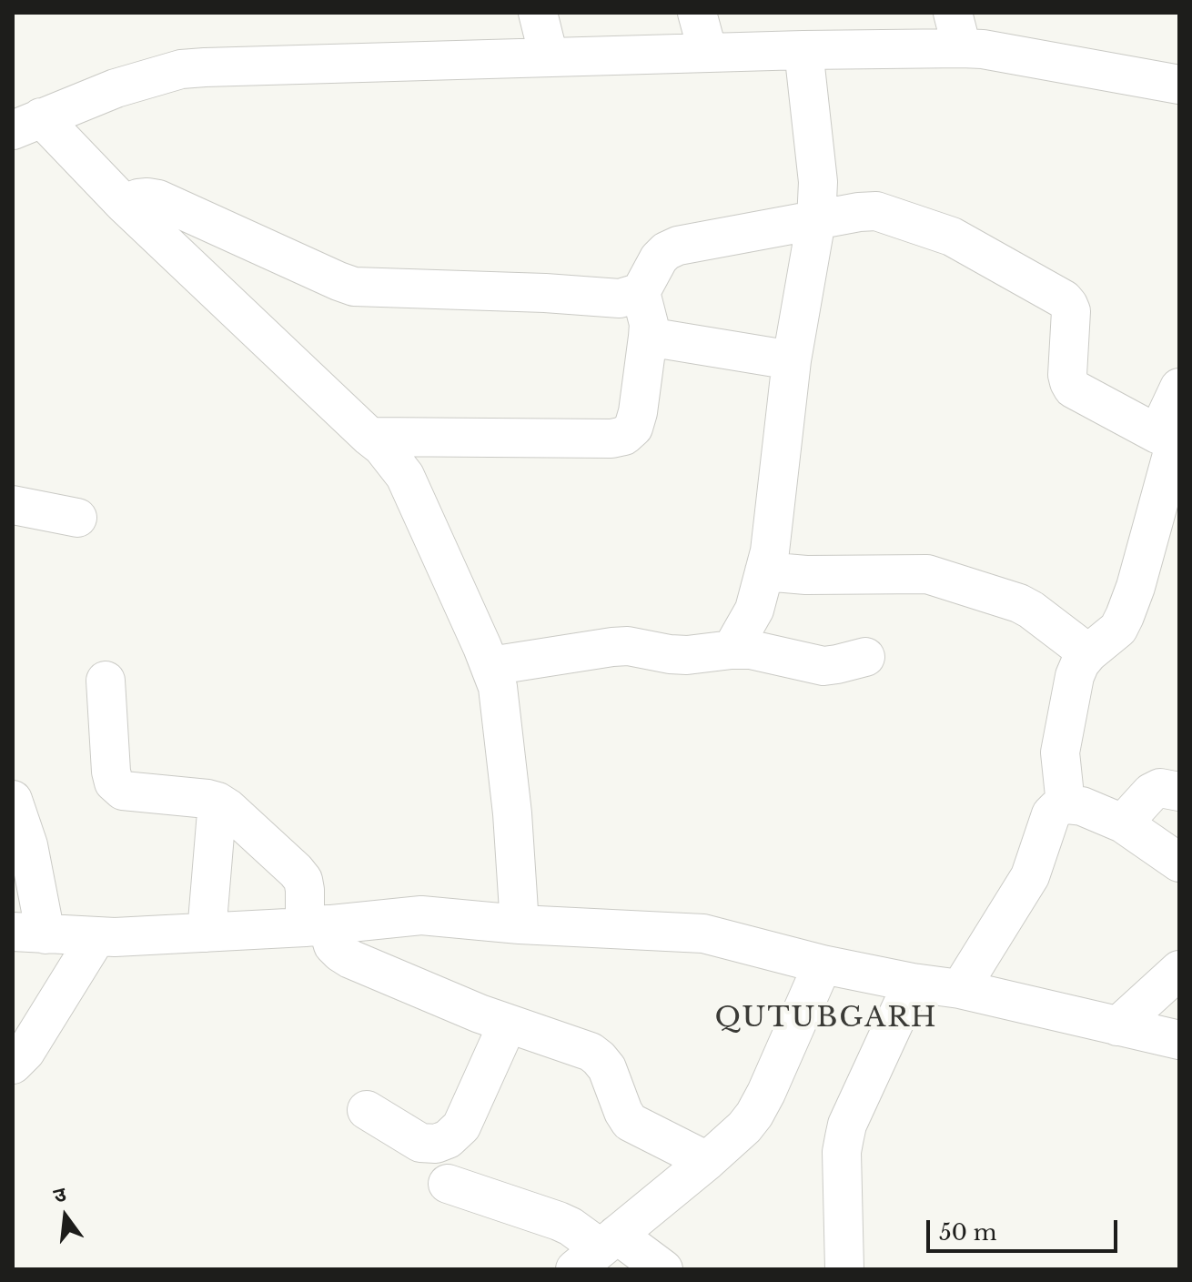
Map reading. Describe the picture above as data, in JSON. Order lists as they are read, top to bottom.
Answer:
{
  "districts": ["QUTUBGARH"],
  "scale_bar": "50 m",
  "north": "top"
}
